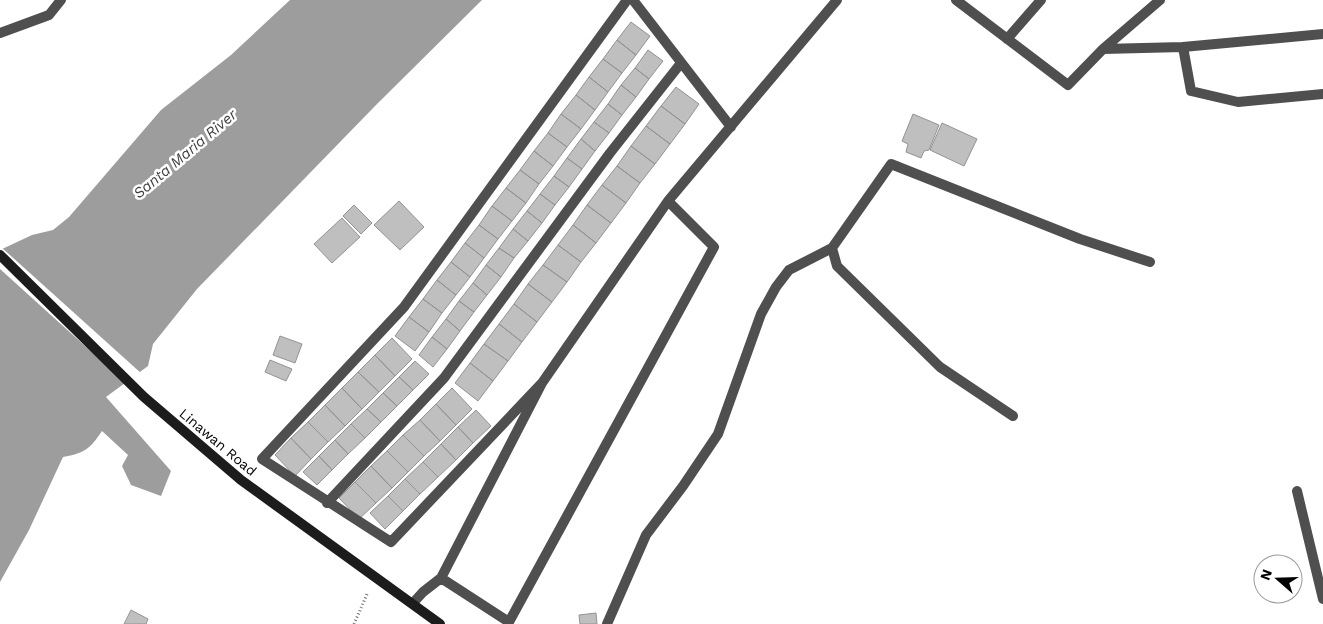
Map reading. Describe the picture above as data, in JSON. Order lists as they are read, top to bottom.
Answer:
{
  "streets": {
    "street": ["Linawan Road"]
  },
  "water": ["Santa Maria River"],
  "north": "left"
}
